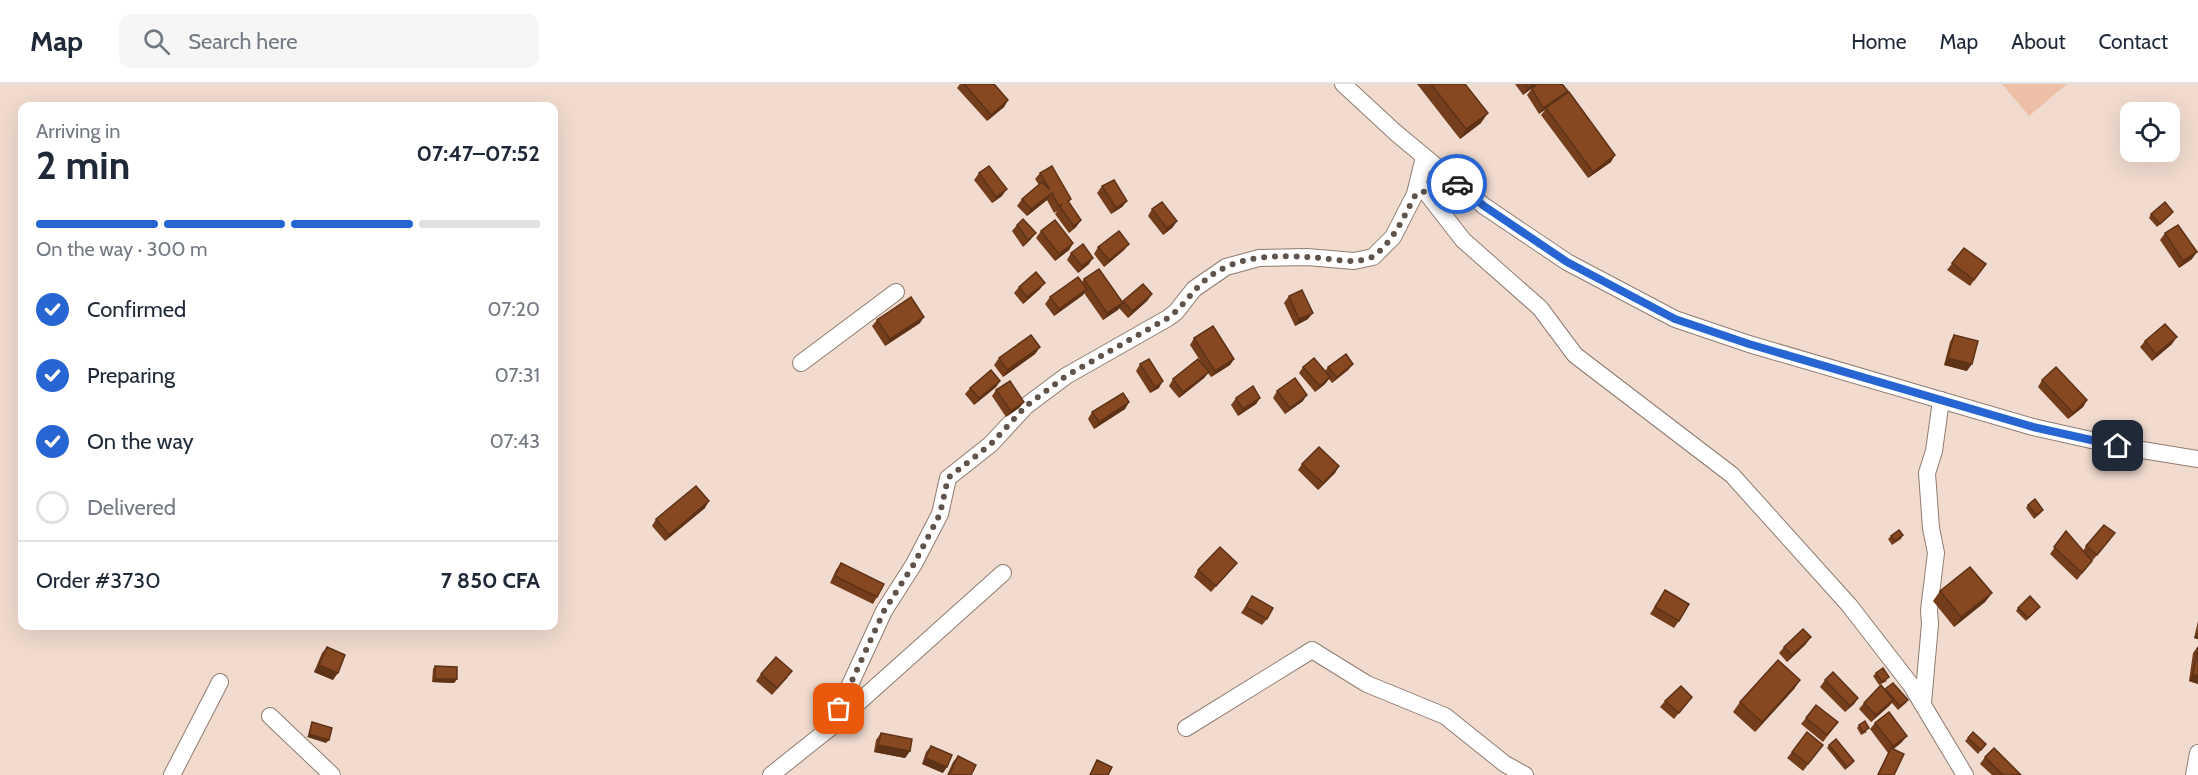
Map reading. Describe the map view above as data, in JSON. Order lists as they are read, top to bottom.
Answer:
{
  "page": {
    "header": "Map",
    "search": "Search here",
    "nav": [
      "Home",
      "Map",
      "About",
      "Contact"
    ],
    "heading": ["2 min", "Arriving in", "07:47–07:52"],
    "panel": ["Order #3730", "7 850 CFA"],
    "bar": "On the way · 300 m",
    "list": [
      ["Confirmed", "07:20"],
      ["Preparing", "07:31"],
      ["On the way", "07:43"],
      "Delivered"
    ]
  }
}
